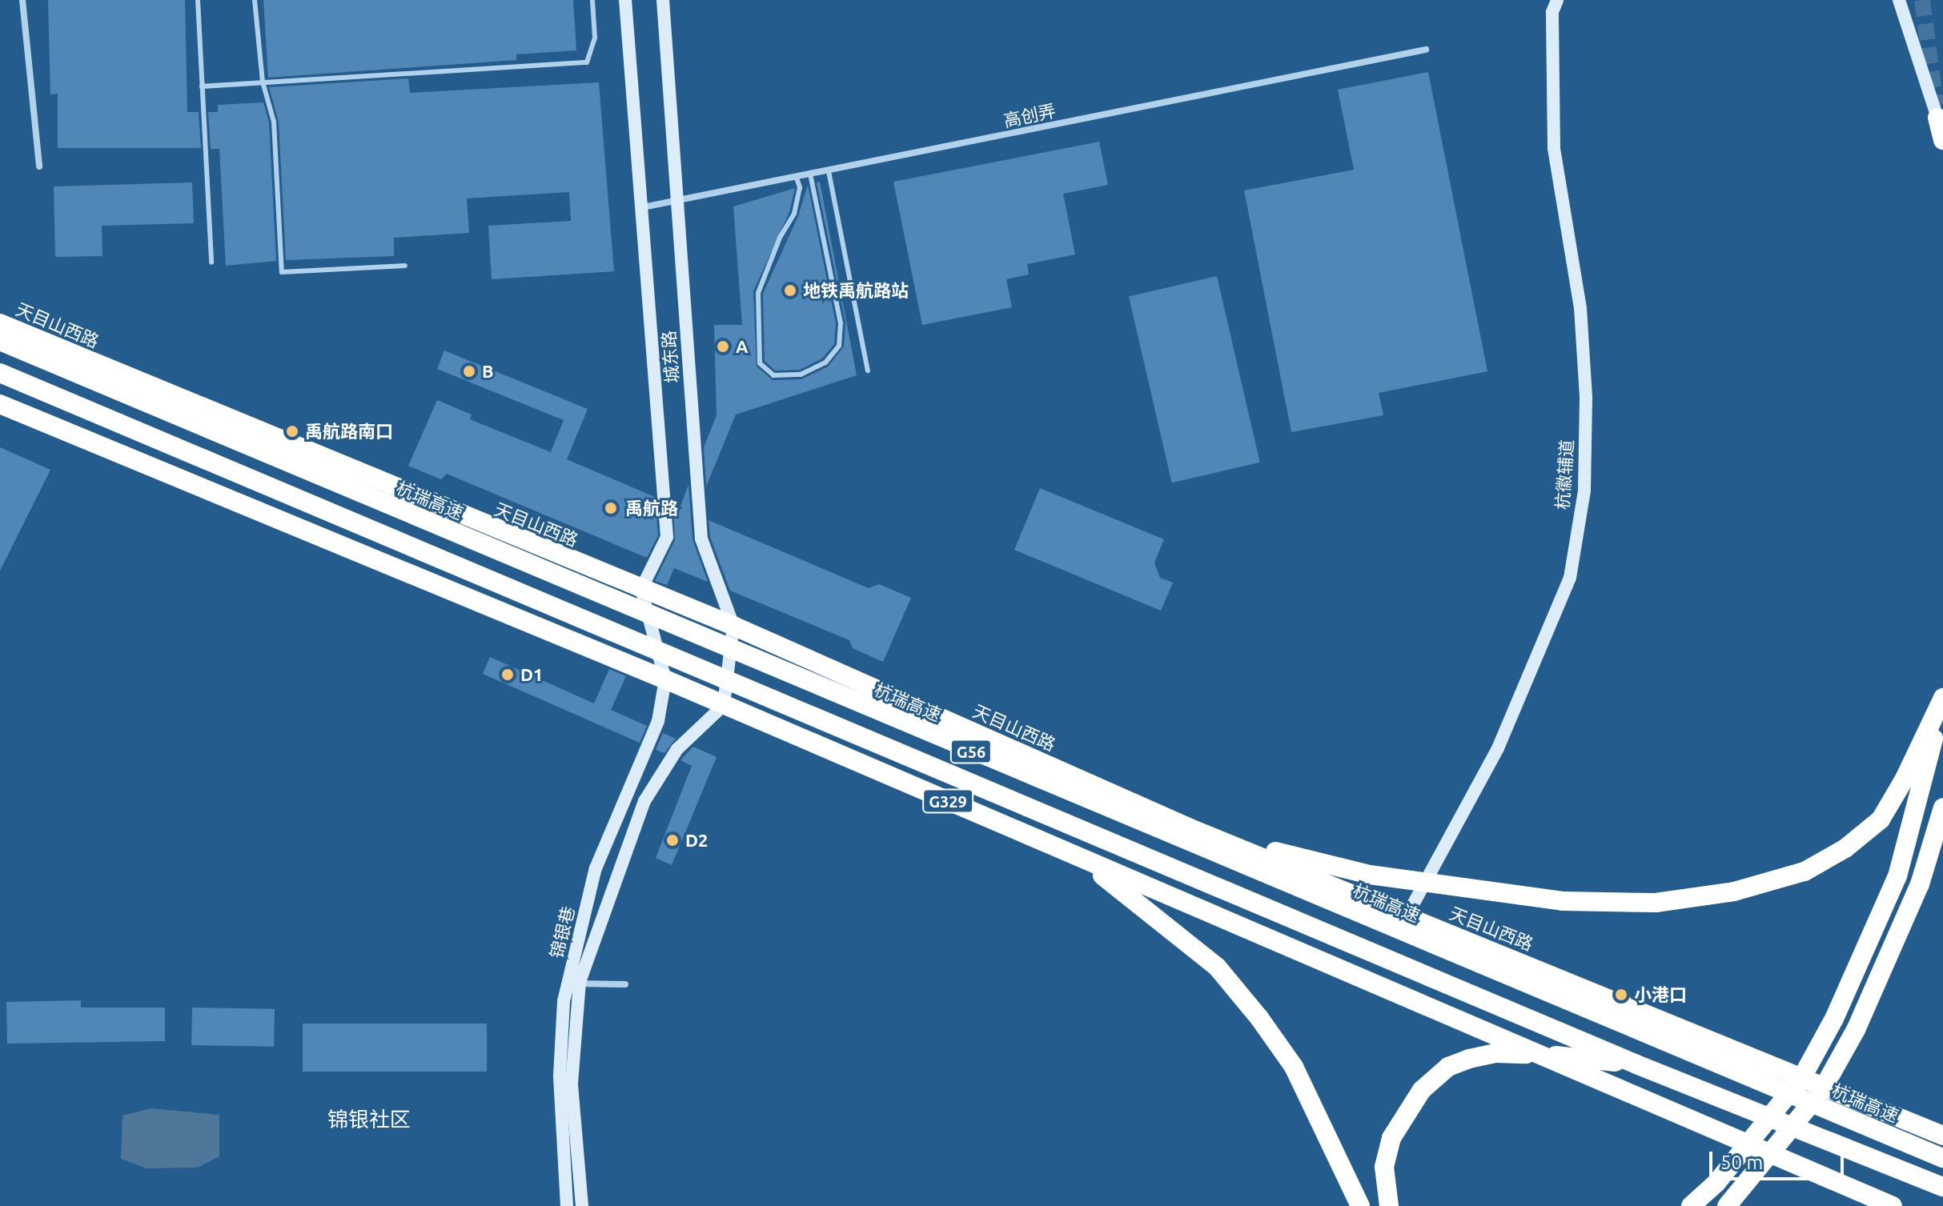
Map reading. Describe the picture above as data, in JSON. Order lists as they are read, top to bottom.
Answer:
{
  "streets": {
    "highway": [
      "天目山西路",
      "杭瑞高速",
      "G56",
      "G329"
    ],
    "main road": ["城东路", "杭徽辅道", "锦银巷"],
    "street": ["高创弄"]
  },
  "crossings": [
    ["高创弄", "城东路"],
    ["天目山西路", "城东路"],
    ["天目山西路", "杭徽辅道"],
    ["城东路", "G329"],
    ["城东路", "锦银巷"],
    ["G329", "锦银巷"]
  ],
  "districts": ["锦银社区"],
  "places": [
    "地铁禹航路站",
    "A",
    "B",
    "禹航路南口",
    "禹航路",
    "D1",
    "D2",
    "小港口"
  ],
  "scale_bar": "50 m"
}
